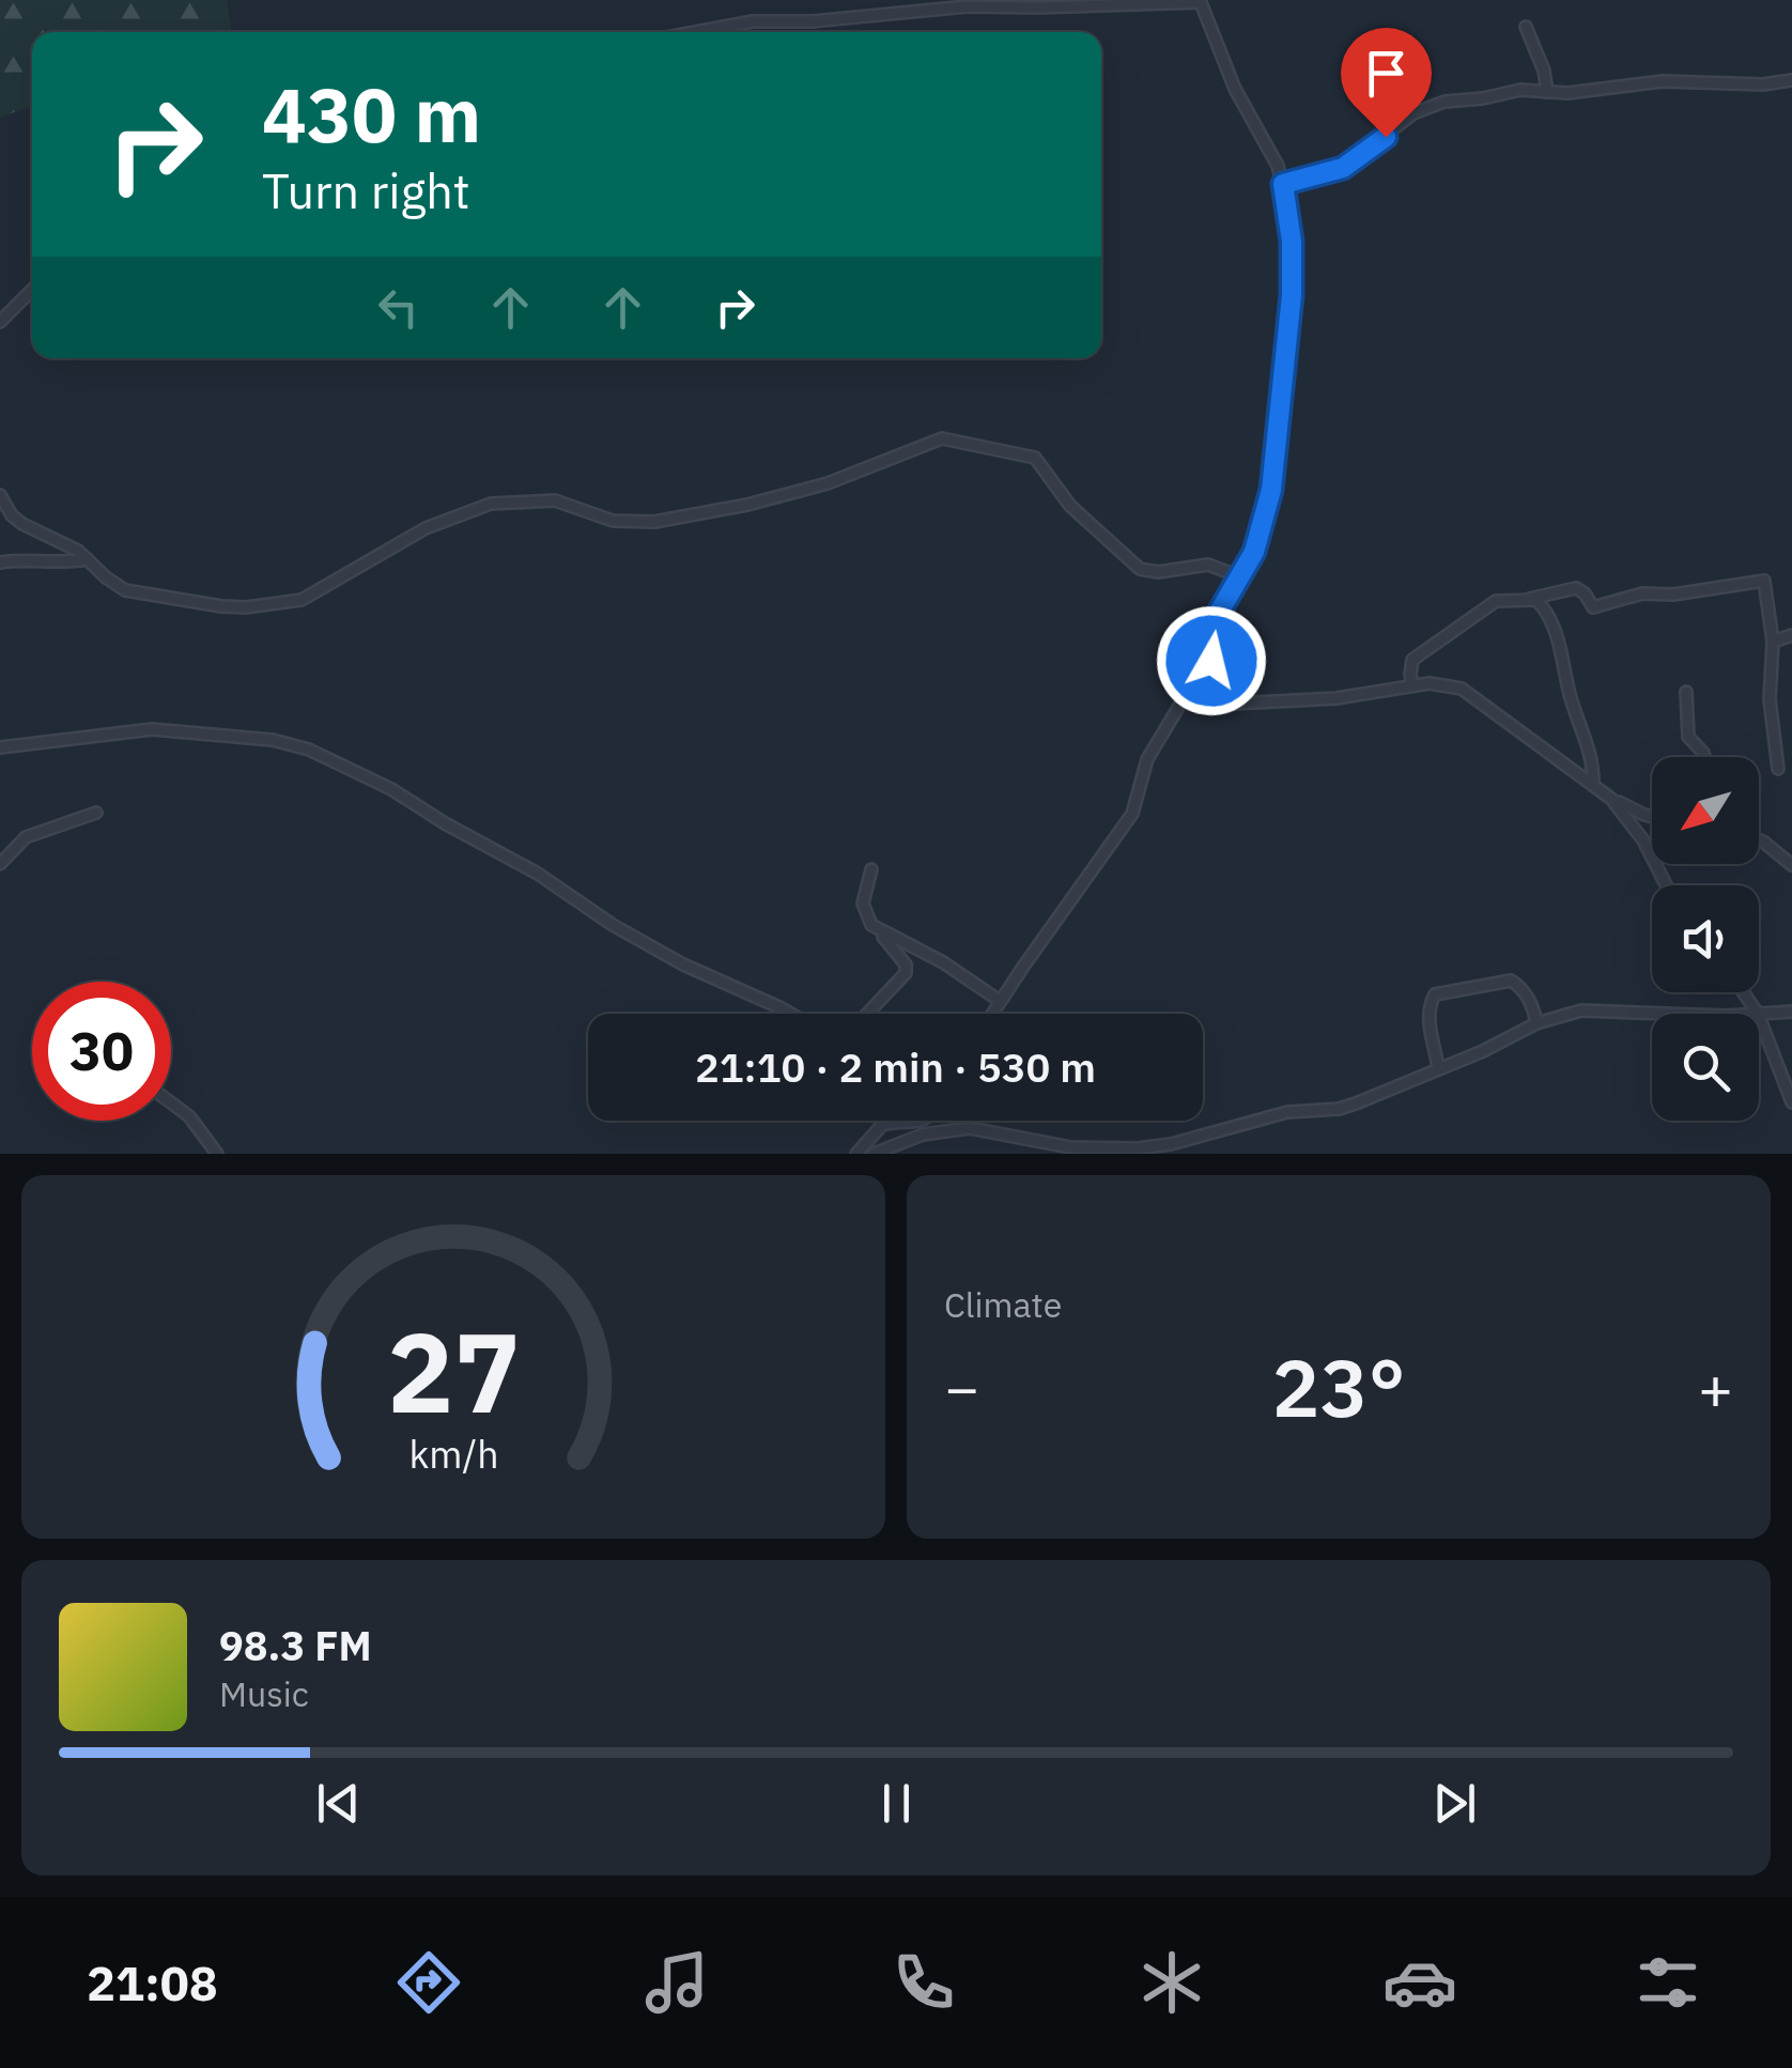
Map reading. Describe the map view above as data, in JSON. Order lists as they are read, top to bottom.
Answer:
{
  "north": "bottom left",
  "page": {
    "turn": ["430 m", "Turn right"],
    "limit": "30",
    "trip": "21:10 · 2 min · 530 m",
    "tile": "Climate",
    "heat": ["−", "23°", "+"],
    "song": ["98.3 FM", "Music"],
    "tabs": "21:08",
    "gauge": ["27", "km/h"]
  }
}
